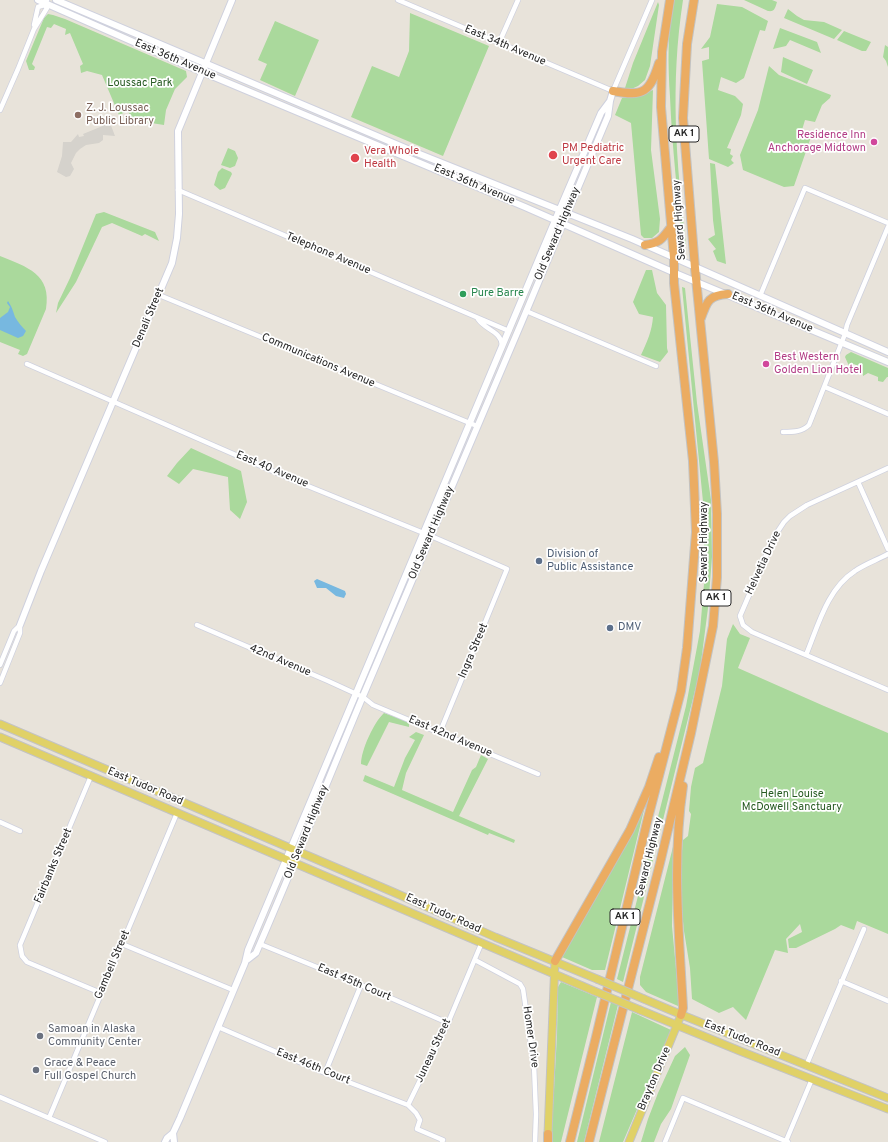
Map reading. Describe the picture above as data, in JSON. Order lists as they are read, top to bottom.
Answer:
{
  "streets": {
    "highway": ["AK 1", "Seward Highway"],
    "main road": [
      "East 36th Avenue",
      "Old Seward Highway",
      "Denali Street",
      "East Tudor Road",
      "Homer Drive",
      "Brayton Drive"
    ],
    "street": [
      "East 34th Avenue",
      "Telephone Avenue",
      "Communications Avenue",
      "East 40 Avenue",
      "Helvetia Drive",
      "Ingra Street",
      "42nd Avenue",
      "East 42nd Avenue",
      "Fairbanks Street",
      "Gambell Street",
      "East 45th Court",
      "Juneau Street",
      "East 46th Court"
    ]
  },
  "crossings": [
    ["East 34th Avenue", "Old Seward Highway"],
    ["East 36th Avenue", "Seward Highway"],
    ["East 36th Avenue", "Old Seward Highway"],
    ["East 36th Avenue", "Denali Street"],
    ["Old Seward Highway", "Telephone Avenue"],
    ["Old Seward Highway", "Communications Avenue"],
    ["Old Seward Highway", "East 40 Avenue"],
    ["Old Seward Highway", "42nd Avenue"],
    ["Old Seward Highway", "East 42nd Avenue"],
    ["Old Seward Highway", "East Tudor Road"],
    ["Old Seward Highway", "East 45th Court"],
    ["Old Seward Highway", "East 46th Court"],
    ["Telephone Avenue", "Denali Street"],
    ["Denali Street", "Communications Avenue"],
    ["Denali Street", "East 40 Avenue"],
    ["East 40 Avenue", "Ingra Street"],
    ["Ingra Street", "East 42nd Avenue"],
    ["42nd Avenue", "East 42nd Avenue"],
    ["East Tudor Road", "Fairbanks Street"],
    ["East Tudor Road", "Gambell Street"],
    ["East Tudor Road", "Homer Drive"],
    ["East Tudor Road", "Juneau Street"],
    ["East Tudor Road", "Brayton Drive"],
    ["Fairbanks Street", "Gambell Street"],
    ["East 45th Court", "Juneau Street"],
    ["Homer Drive", "Juneau Street"],
    ["Juneau Street", "East 46th Court"]
  ],
  "parks": ["Loussac Park", "Helen Louise McDowell Sanctuary"],
  "places": [
    "Z. J. Loussac Public Library",
    "Residence Inn Anchorage Midtown",
    "PM Pediatric Urgent Care",
    "Vera Whole Health",
    "Pure Barre",
    "Best Western Golden Lion Hotel",
    "Division of Public Assistance",
    "DMV",
    "Samoan in Alaska Community Center",
    "Grace & Peace Full Gospel Church"
  ]
}
